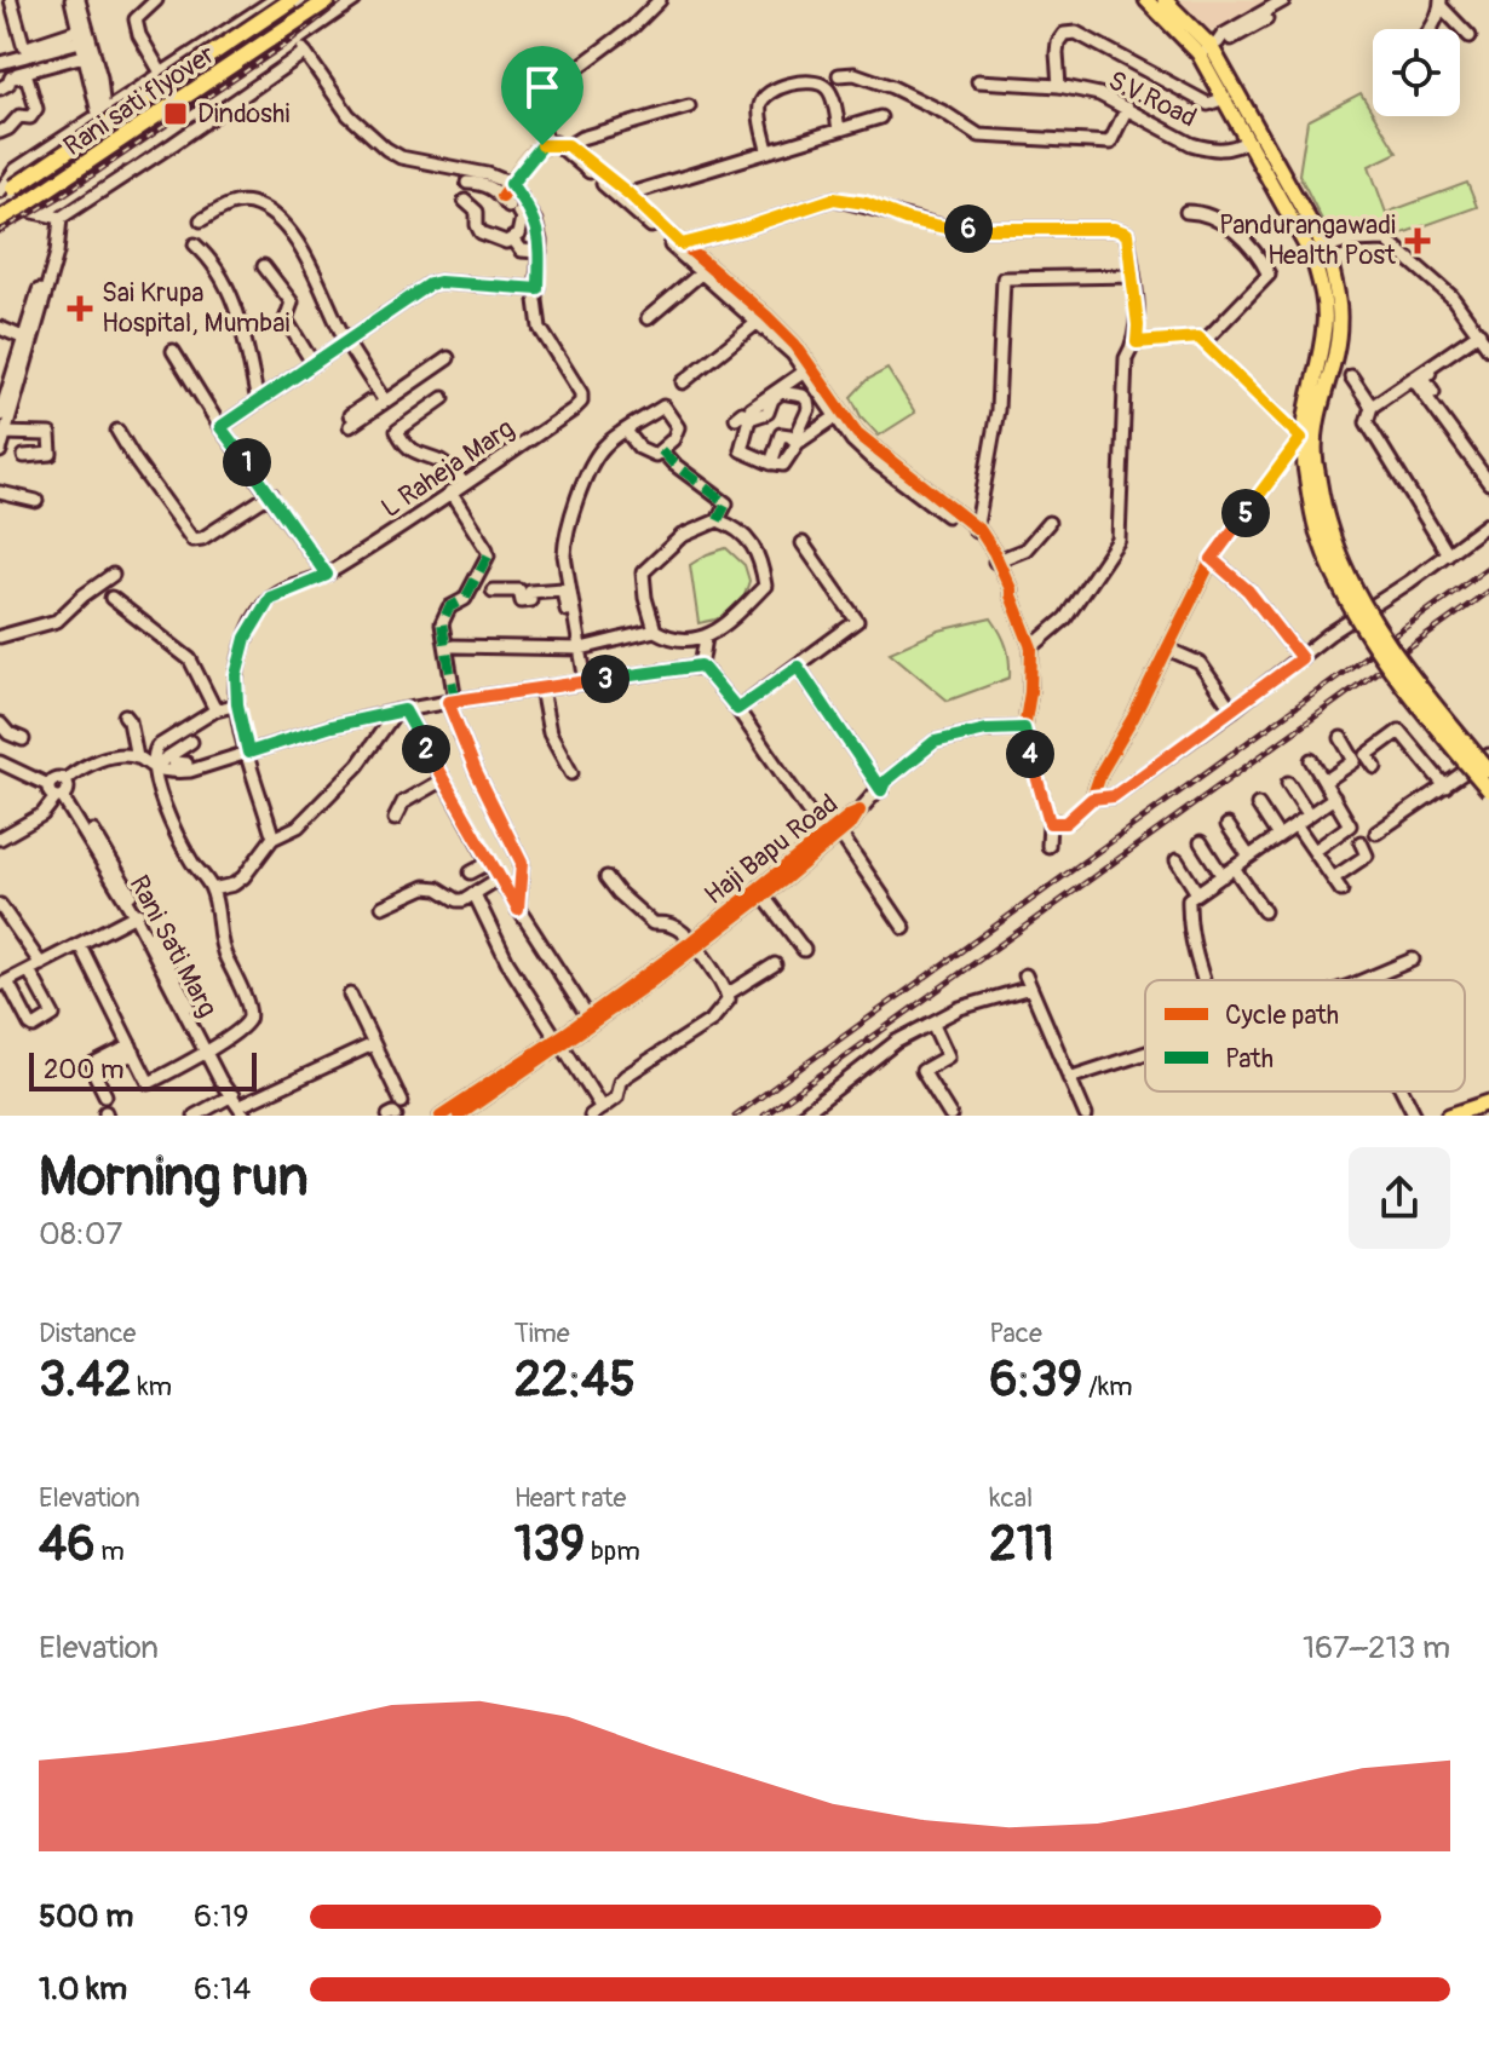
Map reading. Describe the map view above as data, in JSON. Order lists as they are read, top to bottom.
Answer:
{
  "streets": {
    "highway": ["Rani sati flyover"],
    "street": [
      "S.V.Road",
      "L Raheja Marg",
      "Haji Bapu Road",
      "Rani Sati Marg"
    ]
  },
  "places": {
    "transit": ["Dindoshi"],
    "health": ["Pandurangawadi Health Post", "Sai Krupa Hospital, Mumbai"]
  },
  "legend": ["Cycle path", "Path"],
  "scale_bar": "200 m",
  "page": {
    "pins": [
      "6",
      "1",
      "5",
      "3",
      "2",
      "4"
    ],
    "scale": "200 m",
    "heading": ["Morning run", "08:07"],
    "stats": [
      ["Distance", "3.42 km"],
      ["Time", "22:45"],
      ["Pace", "6:39 /km"],
      ["Elevation", "46 m"],
      ["Heart rate", "139 bpm"],
      ["kcal", "211"]
    ],
    "chart": ["Elevation", "167–213 m"],
    "list": [
      {
        "name": "500 m",
        "note": "6:19"
      },
      {
        "name": "1.0 km",
        "note": "6:14"
      }
    ]
  }
}
